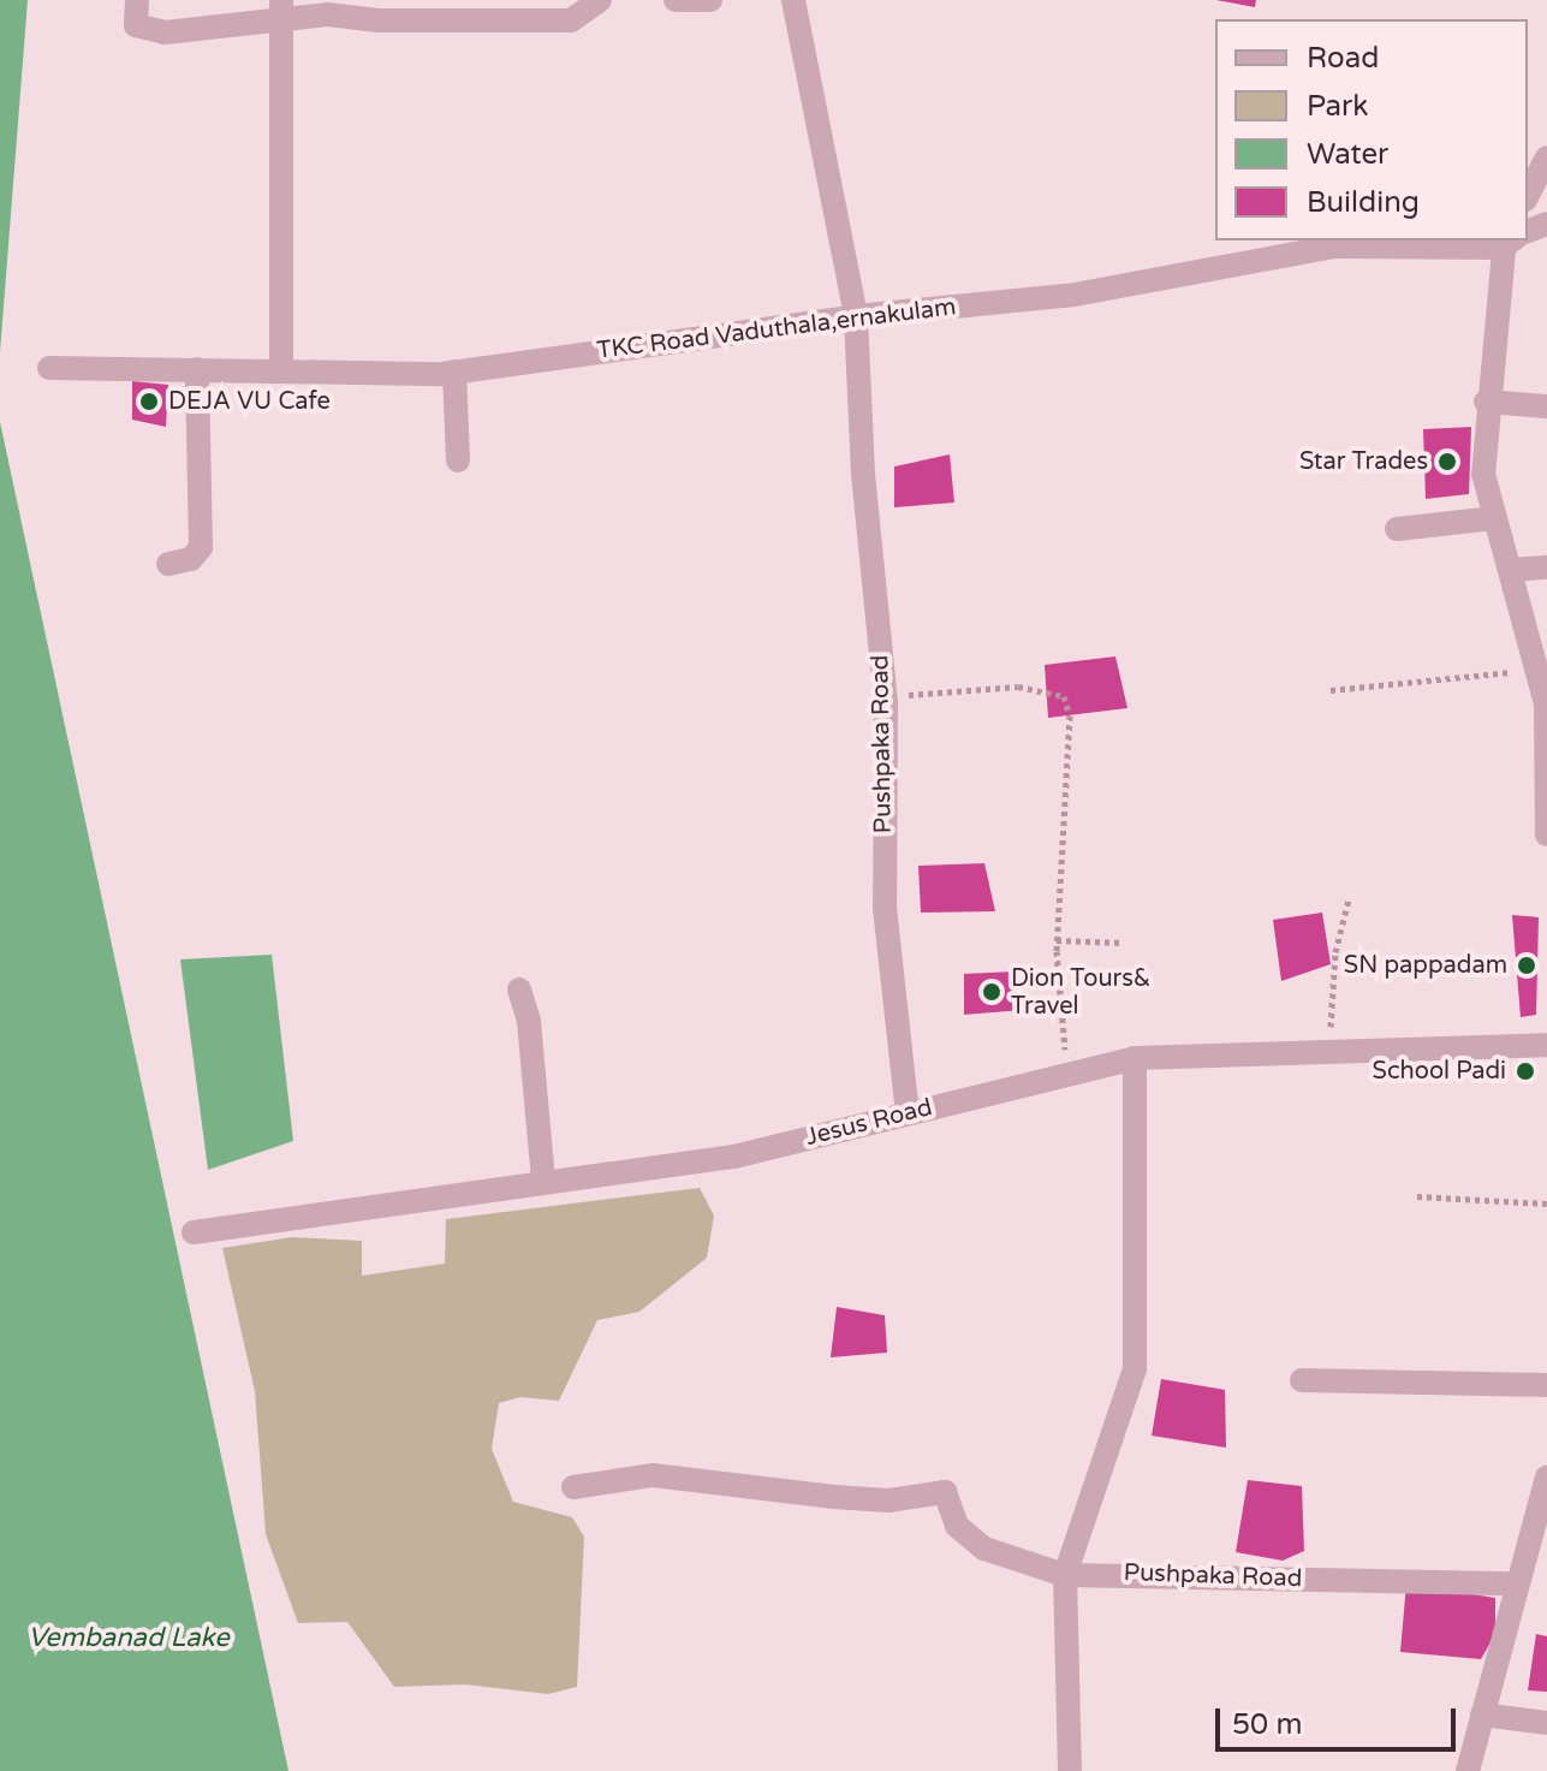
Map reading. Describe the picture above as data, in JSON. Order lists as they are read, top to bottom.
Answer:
{
  "streets": {
    "street": ["TKC Road Vaduthala,ernakulam", "Pushpaka Road", "Jesus Road"]
  },
  "crossings": [
    ["TKC Road Vaduthala,ernakulam", "Pushpaka Road"],
    ["Pushpaka Road", "Jesus Road"]
  ],
  "water": ["Vembanad Lake"],
  "places": [
    "DEJA VU Cafe",
    "Star Trades",
    "SN pappadam",
    "Dion Tours& Travel",
    "School Padi"
  ],
  "legend": [
    "Road",
    "Park",
    "Water",
    "Building"
  ],
  "scale_bar": "50 m"
}
